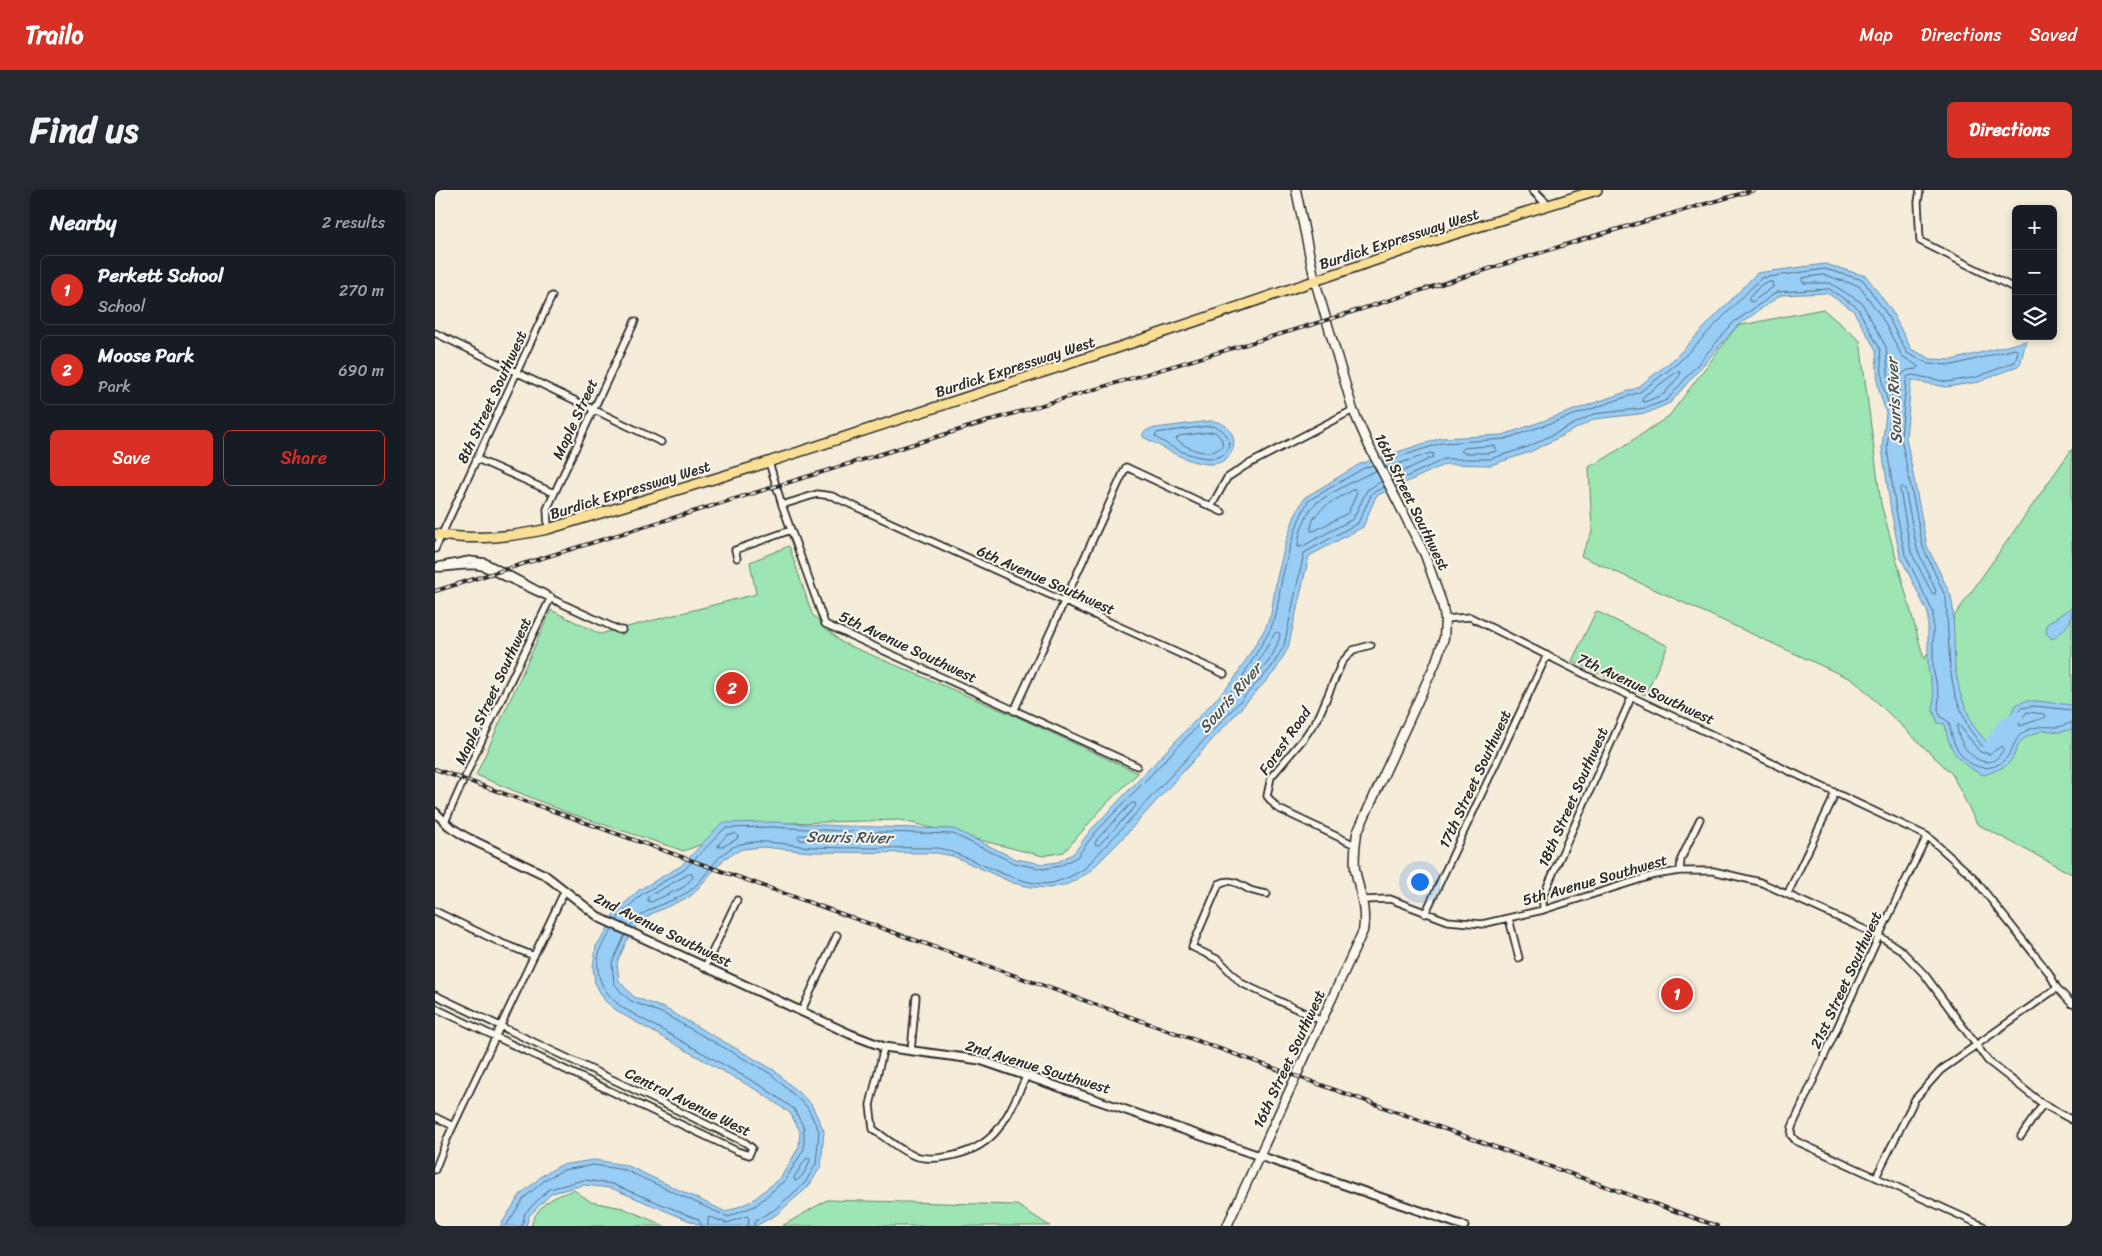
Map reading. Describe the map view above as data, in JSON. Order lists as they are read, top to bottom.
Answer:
{
  "streets": {
    "main road": ["Burdick Expressway West", "16th Street Southwest"],
    "street": [
      "8th Street Southwest",
      "Maple Street",
      "6th Avenue Southwest",
      "5th Avenue Southwest",
      "7th Avenue Southwest",
      "Maple Street Southwest",
      "Forest Road",
      "17th Street Southwest",
      "18th Street Southwest",
      "2nd Avenue Southwest",
      "21st Street Southwest",
      "Central Avenue West"
    ]
  },
  "crossings": [
    ["Burdick Expressway West", "8th Street Southwest"],
    ["Burdick Expressway West", "Maple Street"],
    ["Burdick Expressway West", "16th Street Southwest"],
    ["Burdick Expressway West", "5th Avenue Southwest"],
    ["16th Street Southwest", "5th Avenue Southwest"],
    ["16th Street Southwest", "7th Avenue Southwest"],
    ["16th Street Southwest", "Forest Road"],
    ["16th Street Southwest", "2nd Avenue Southwest"],
    ["6th Avenue Southwest", "5th Avenue Southwest"],
    ["5th Avenue Southwest", "17th Street Southwest"],
    ["5th Avenue Southwest", "18th Street Southwest"],
    ["5th Avenue Southwest", "21st Street Southwest"],
    ["7th Avenue Southwest", "17th Street Southwest"],
    ["7th Avenue Southwest", "18th Street Southwest"],
    ["7th Avenue Southwest", "21st Street Southwest"],
    ["Maple Street Southwest", "2nd Avenue Southwest"]
  ],
  "water": ["Souris River"],
  "page": {
    "header": "Trailo",
    "nav": ["Map", "Directions", "Saved"],
    "title": "Find us",
    "buttons": [
      "Directions",
      ["Save", "Share"]
    ],
    "heading": ["Nearby", "2 results"],
    "map_buttons": ["+", "−"],
    "list": [
      {
        "mark": "1",
        "name": "Perkett School",
        "note": "School",
        "value": "270 m"
      },
      {
        "mark": "2",
        "name": "Moose Park",
        "note": "Park",
        "value": "690 m"
      }
    ],
    "pins": ["2", "1"]
  }
}
